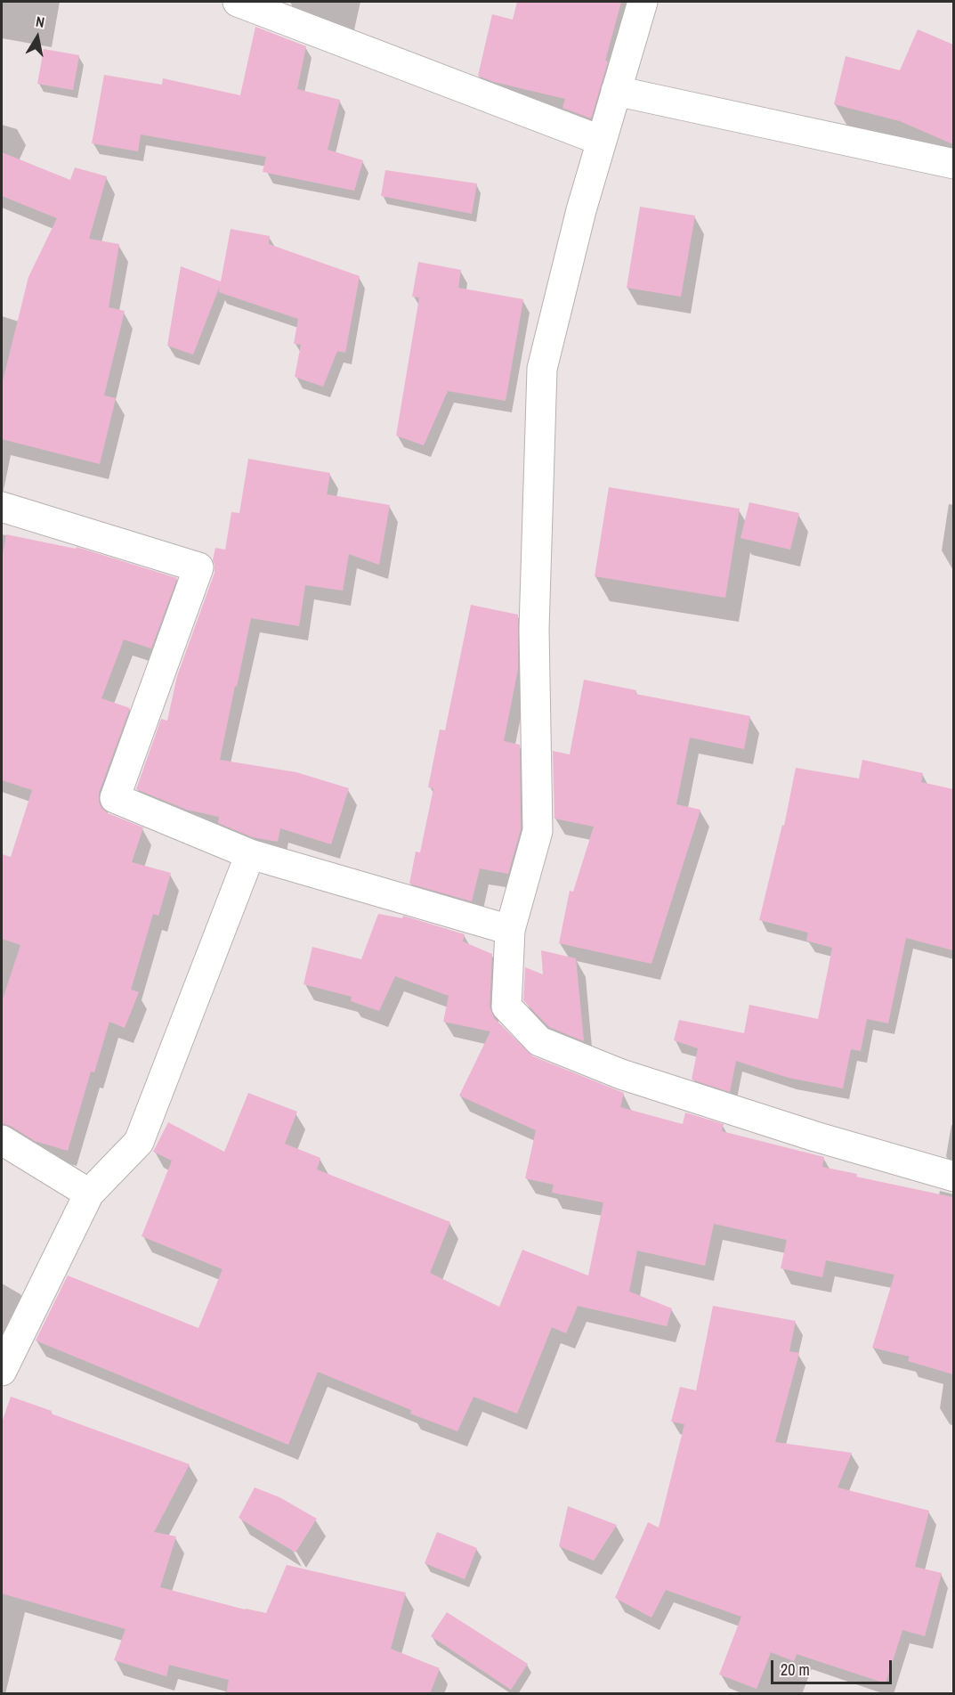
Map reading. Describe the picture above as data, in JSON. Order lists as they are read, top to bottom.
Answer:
{
  "scale_bar": "20 m",
  "north": "top"
}
